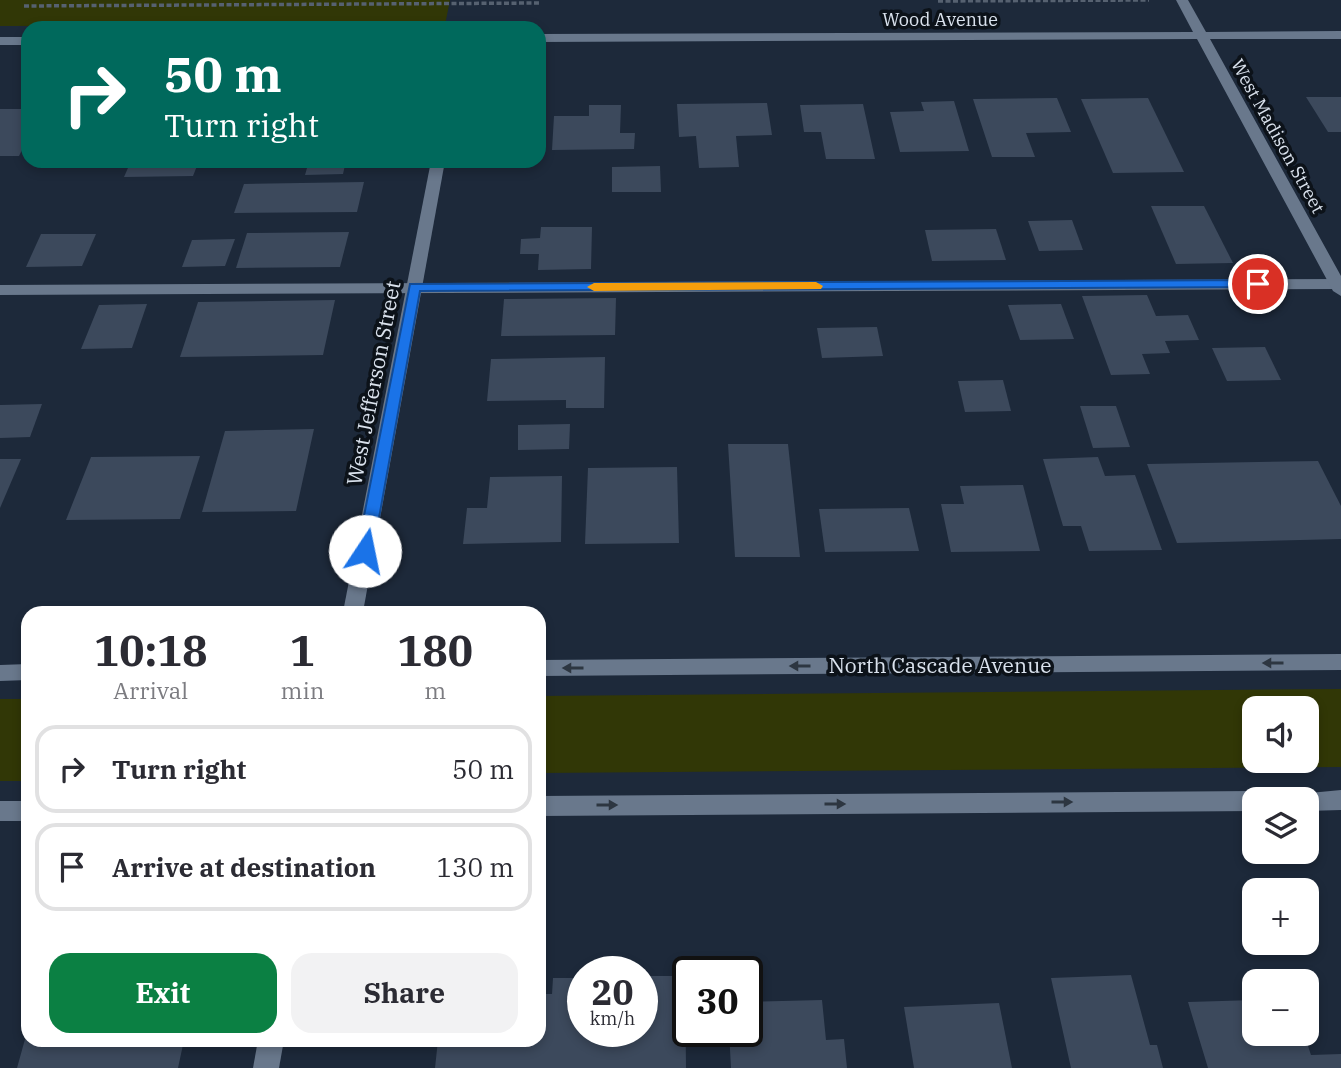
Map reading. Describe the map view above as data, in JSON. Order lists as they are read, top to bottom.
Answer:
{
  "streets": {
    "street": [
      "Wood Avenue",
      "West Madison Street",
      "West Jefferson Street",
      "North Cascade Avenue"
    ]
  },
  "crossings": [
    ["Wood Avenue", "West Madison Street"]
  ],
  "page": {
    "turn": ["50 m", "Turn right"],
    "eta": [
      "10:18",
      "Arrival",
      "1",
      "min",
      "180",
      "m"
    ],
    "map_buttons": ["+", "−"],
    "list": [
      {
        "name": "Turn right",
        "value": "50 m"
      },
      {
        "name": "Arrive at destination",
        "value": "130 m"
      }
    ],
    "buttons": ["Exit", "Share"],
    "speed": "20 km/h",
    "limit": "30"
  }
}
